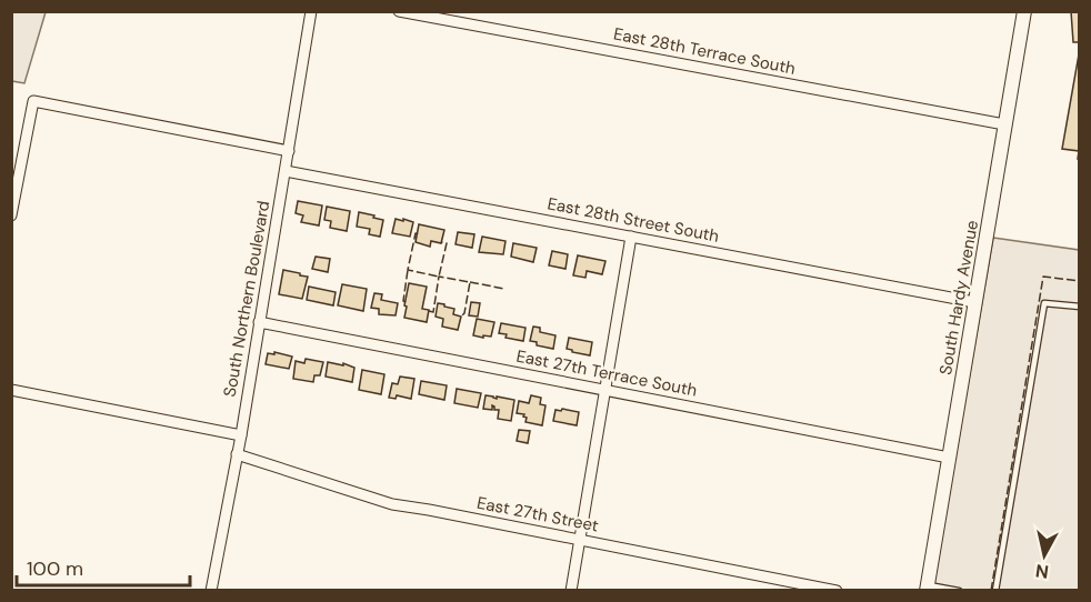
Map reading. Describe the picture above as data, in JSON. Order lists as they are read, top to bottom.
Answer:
{
  "streets": {
    "street": [
      "East 28th Terrace South",
      "East 28th Street South",
      "South Hardy Avenue",
      "South Northern Boulevard",
      "East 27th Terrace South",
      "East 27th Street"
    ]
  },
  "crossings": [
    ["East 28th Terrace South", "South Hardy Avenue"],
    ["East 28th Street South", "South Hardy Avenue"],
    ["East 28th Street South", "South Northern Boulevard"],
    ["South Hardy Avenue", "East 27th Terrace South"],
    ["South Northern Boulevard", "East 27th Terrace South"],
    ["South Northern Boulevard", "East 27th Street"]
  ],
  "scale_bar": "100 m",
  "north": "bottom"
}
